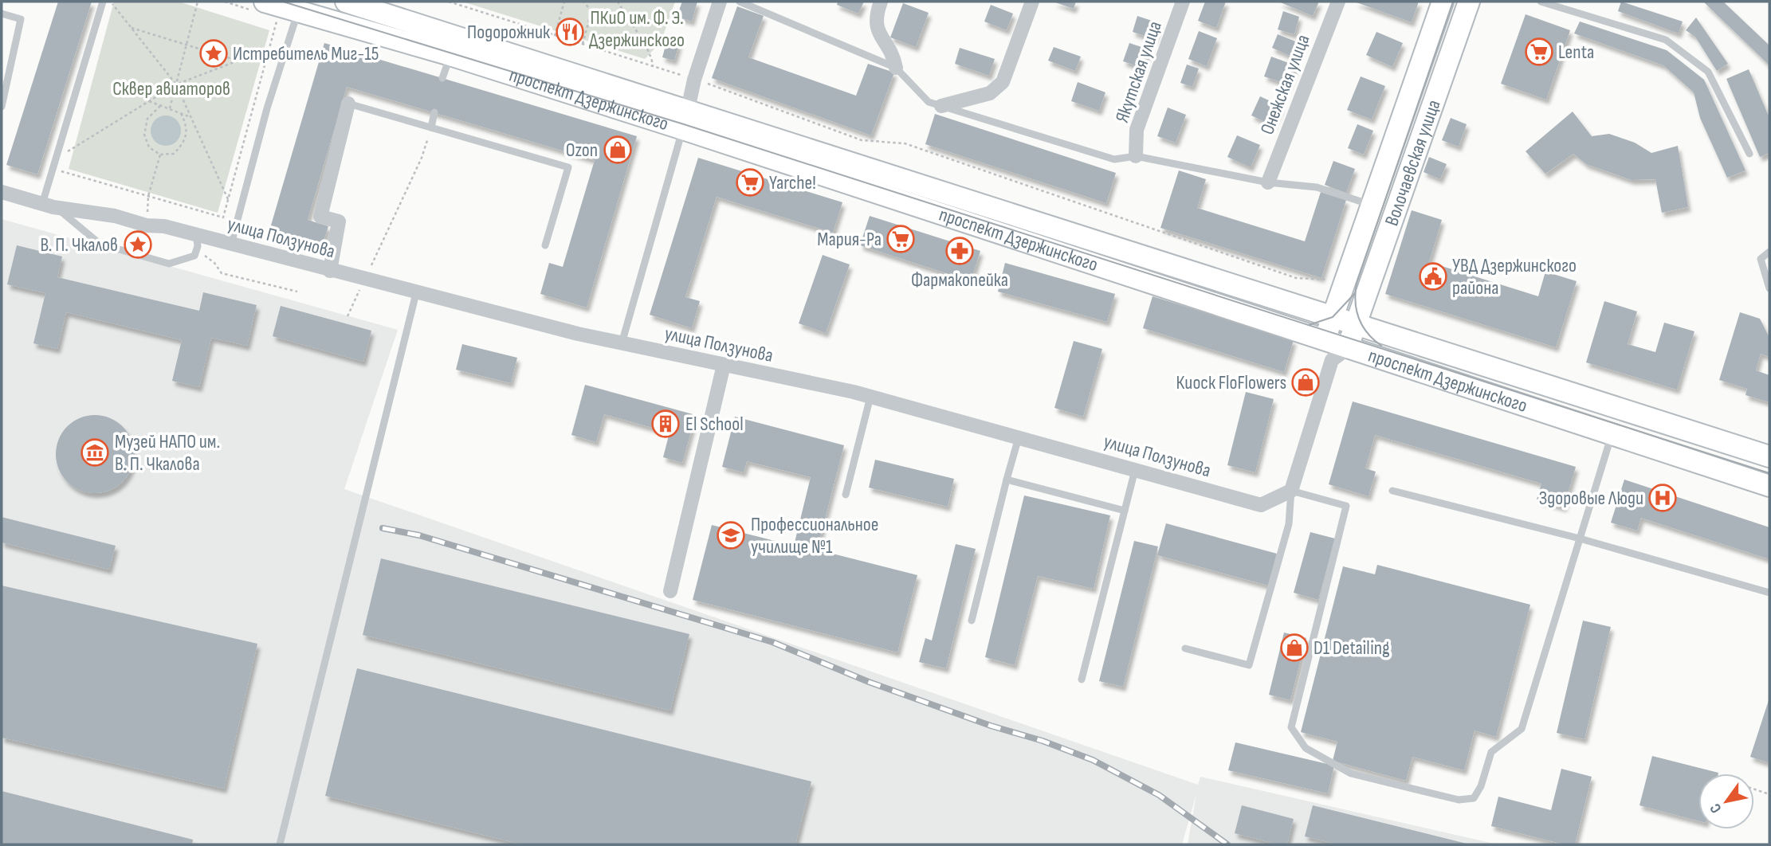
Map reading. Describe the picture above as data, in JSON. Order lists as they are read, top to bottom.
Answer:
{
  "streets": {
    "main road": ["проспект Дзержинского", "Волочаевская улица"],
    "street": ["Якутская улица", "Онежская улица", "улица Ползунова"]
  },
  "crossings": [
    ["проспект Дзержинского", "Волочаевская улица"]
  ],
  "parks": ["ПКиО им. Ф. Э. Дзержинского", "Сквер авиаторов"],
  "places": {
    "restaurant": ["Подорожник"],
    "supermarket": ["Lenta", "Yarche!", "Мария-Ра"],
    "place": ["Истребитель Миг-15", "В. П. Чкалов"],
    "shop": ["Ozon", "Киоск FloFlowers", "D1 Detailing"],
    "pharmacy": ["Фармакопейка"],
    "public building": ["УВД Дзержинского района"],
    "building": ["El School"],
    "museum": ["Музей НАПО им. В. П. Чкалова"],
    "hospital": ["Здоровые Люди"],
    "school or university": ["Профессиональное училище №1"]
  },
  "north": "bottom left"
}
